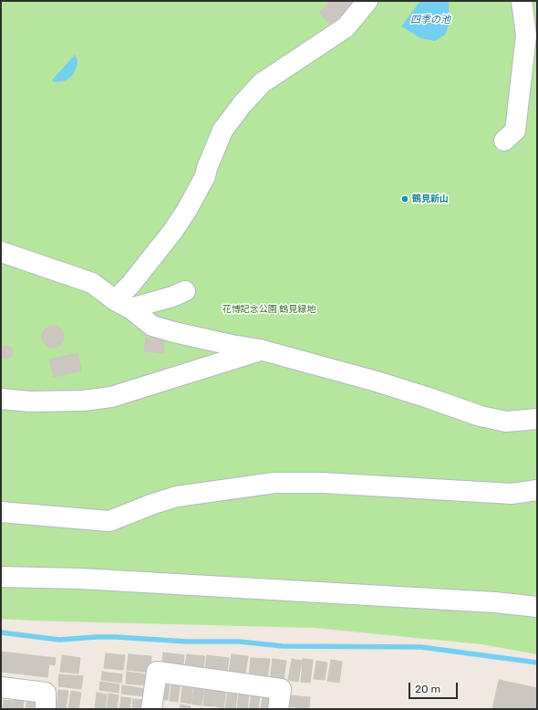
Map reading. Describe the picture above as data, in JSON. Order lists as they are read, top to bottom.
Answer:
{
  "water": ["四季の池"],
  "parks": ["花博記念公園 鶴見緑地"],
  "places": ["鶴見新山"],
  "scale_bar": "20 m"
}
